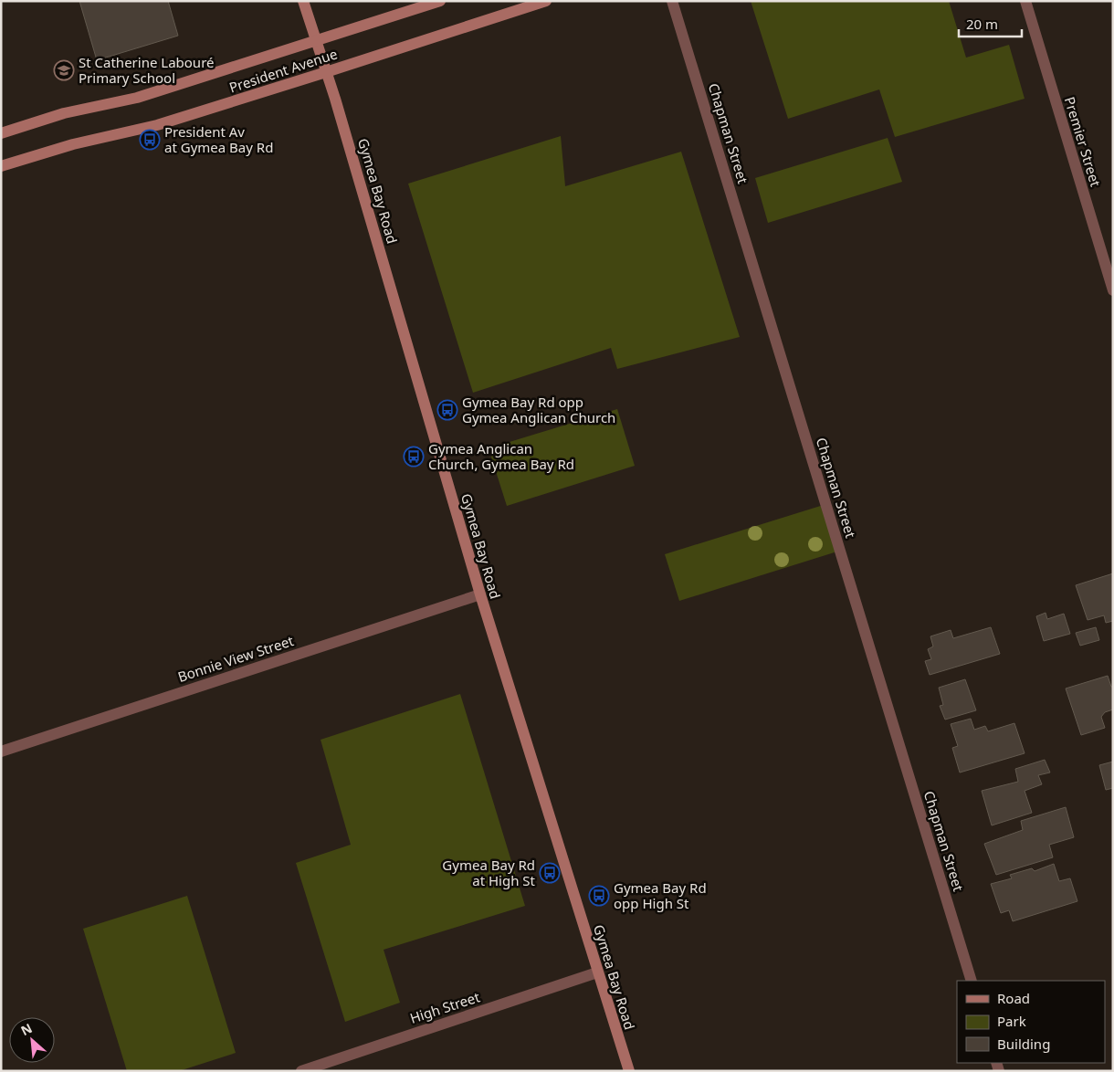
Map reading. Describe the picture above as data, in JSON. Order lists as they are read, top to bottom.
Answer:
{
  "streets": {
    "street": [
      "President Avenue",
      "Chapman Street",
      "Premier Street",
      "Gymea Bay Road",
      "Bonnie View Street",
      "High Street"
    ]
  },
  "crossings": [
    ["President Avenue", "Gymea Bay Road"],
    ["Gymea Bay Road", "Bonnie View Street"],
    ["Gymea Bay Road", "High Street"]
  ],
  "places": {
    "school or university": ["St Catherine Labouré Primary School"],
    "bus stop": [
      "President Av at Gymea Bay Rd",
      "Gymea Bay Rd opp Gymea Anglican Church",
      "Gymea Anglican Church, Gymea Bay Rd",
      "Gymea Bay Rd at High St",
      "Gymea Bay Rd opp High St"
    ]
  },
  "legend": ["Road", "Park", "Building"],
  "scale_bar": "20 m",
  "north": "top left"
}
